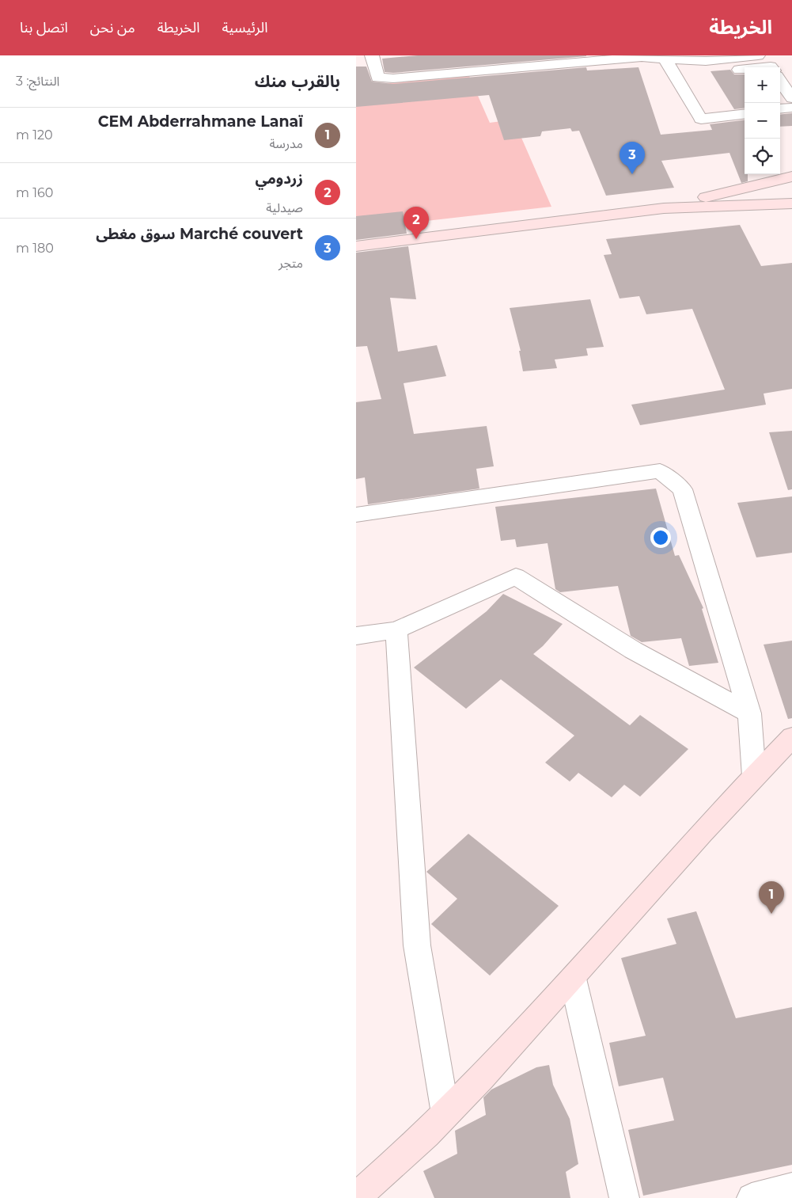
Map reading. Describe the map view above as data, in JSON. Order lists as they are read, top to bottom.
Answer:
{
  "page": {
    "header": "الخريطة",
    "nav": [
      "الرئيسية",
      "الخريطة",
      "من نحن",
      "اتصل بنا"
    ],
    "heading": ["بالقرب منك", "النتائج: 3"],
    "map_buttons": ["+", "−"],
    "list": [
      {
        "mark": "1",
        "name": "CEM Abderrahmane Lanaï",
        "note": "مدرسة",
        "value": "120 m"
      },
      {
        "mark": "2",
        "name": "زردومي",
        "note": "صيدلية",
        "value": "160 m"
      },
      {
        "mark": "3",
        "name": "Marché couvert سوق مغطى",
        "note": "متجر",
        "value": "180 m"
      }
    ],
    "pins": ["3", "2", "1"]
  }
}
